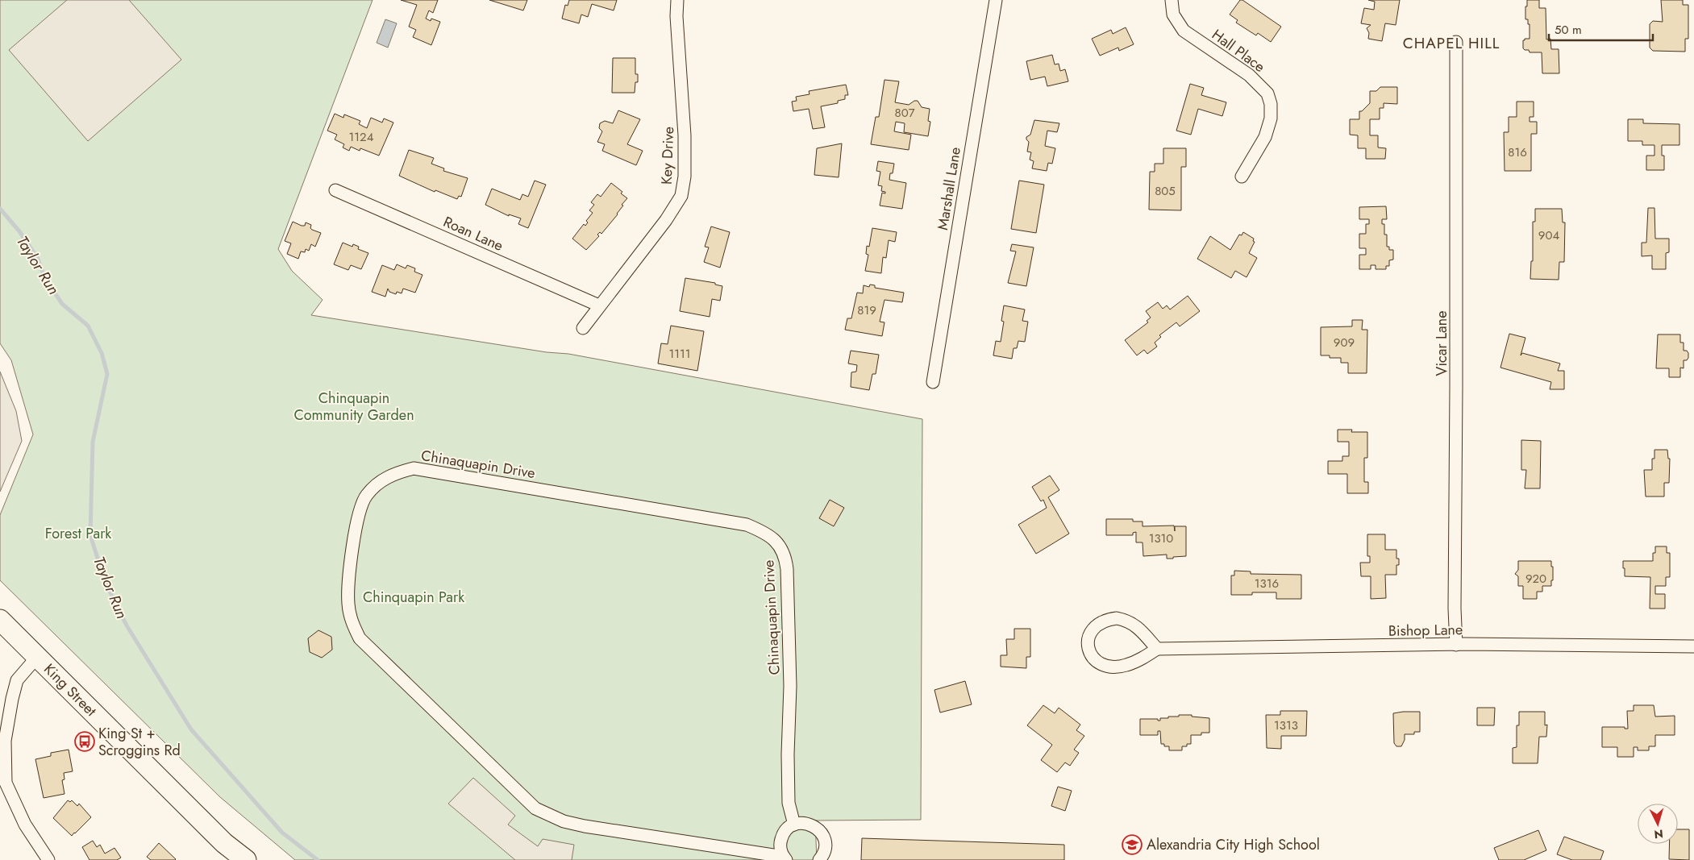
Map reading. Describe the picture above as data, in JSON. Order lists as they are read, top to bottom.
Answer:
{
  "streets": {
    "main road": ["King Street"],
    "street": [
      "Hall Place",
      "Key Drive",
      "Marshall Lane",
      "Roan Lane",
      "Vicar Lane",
      "Chinaquapin Drive",
      "Bishop Lane"
    ]
  },
  "crossings": [
    ["Key Drive", "Roan Lane"],
    ["Vicar Lane", "Bishop Lane"]
  ],
  "districts": ["CHAPEL HILL"],
  "water": ["Taylor Run"],
  "parks": ["Chinquapin Community Garden", "Forest Park", "Chinquapin Park"],
  "places": {
    "bus stop": ["King St + Scroggins Rd"],
    "school or university": ["Alexandria City High School"]
  },
  "house_numbers": [
    "807",
    "1124",
    "816",
    "805",
    "904",
    "819",
    "909",
    "1111",
    "1310",
    "920",
    "1316",
    "1313"
  ],
  "scale_bar": "50 m",
  "north": "bottom"
}
